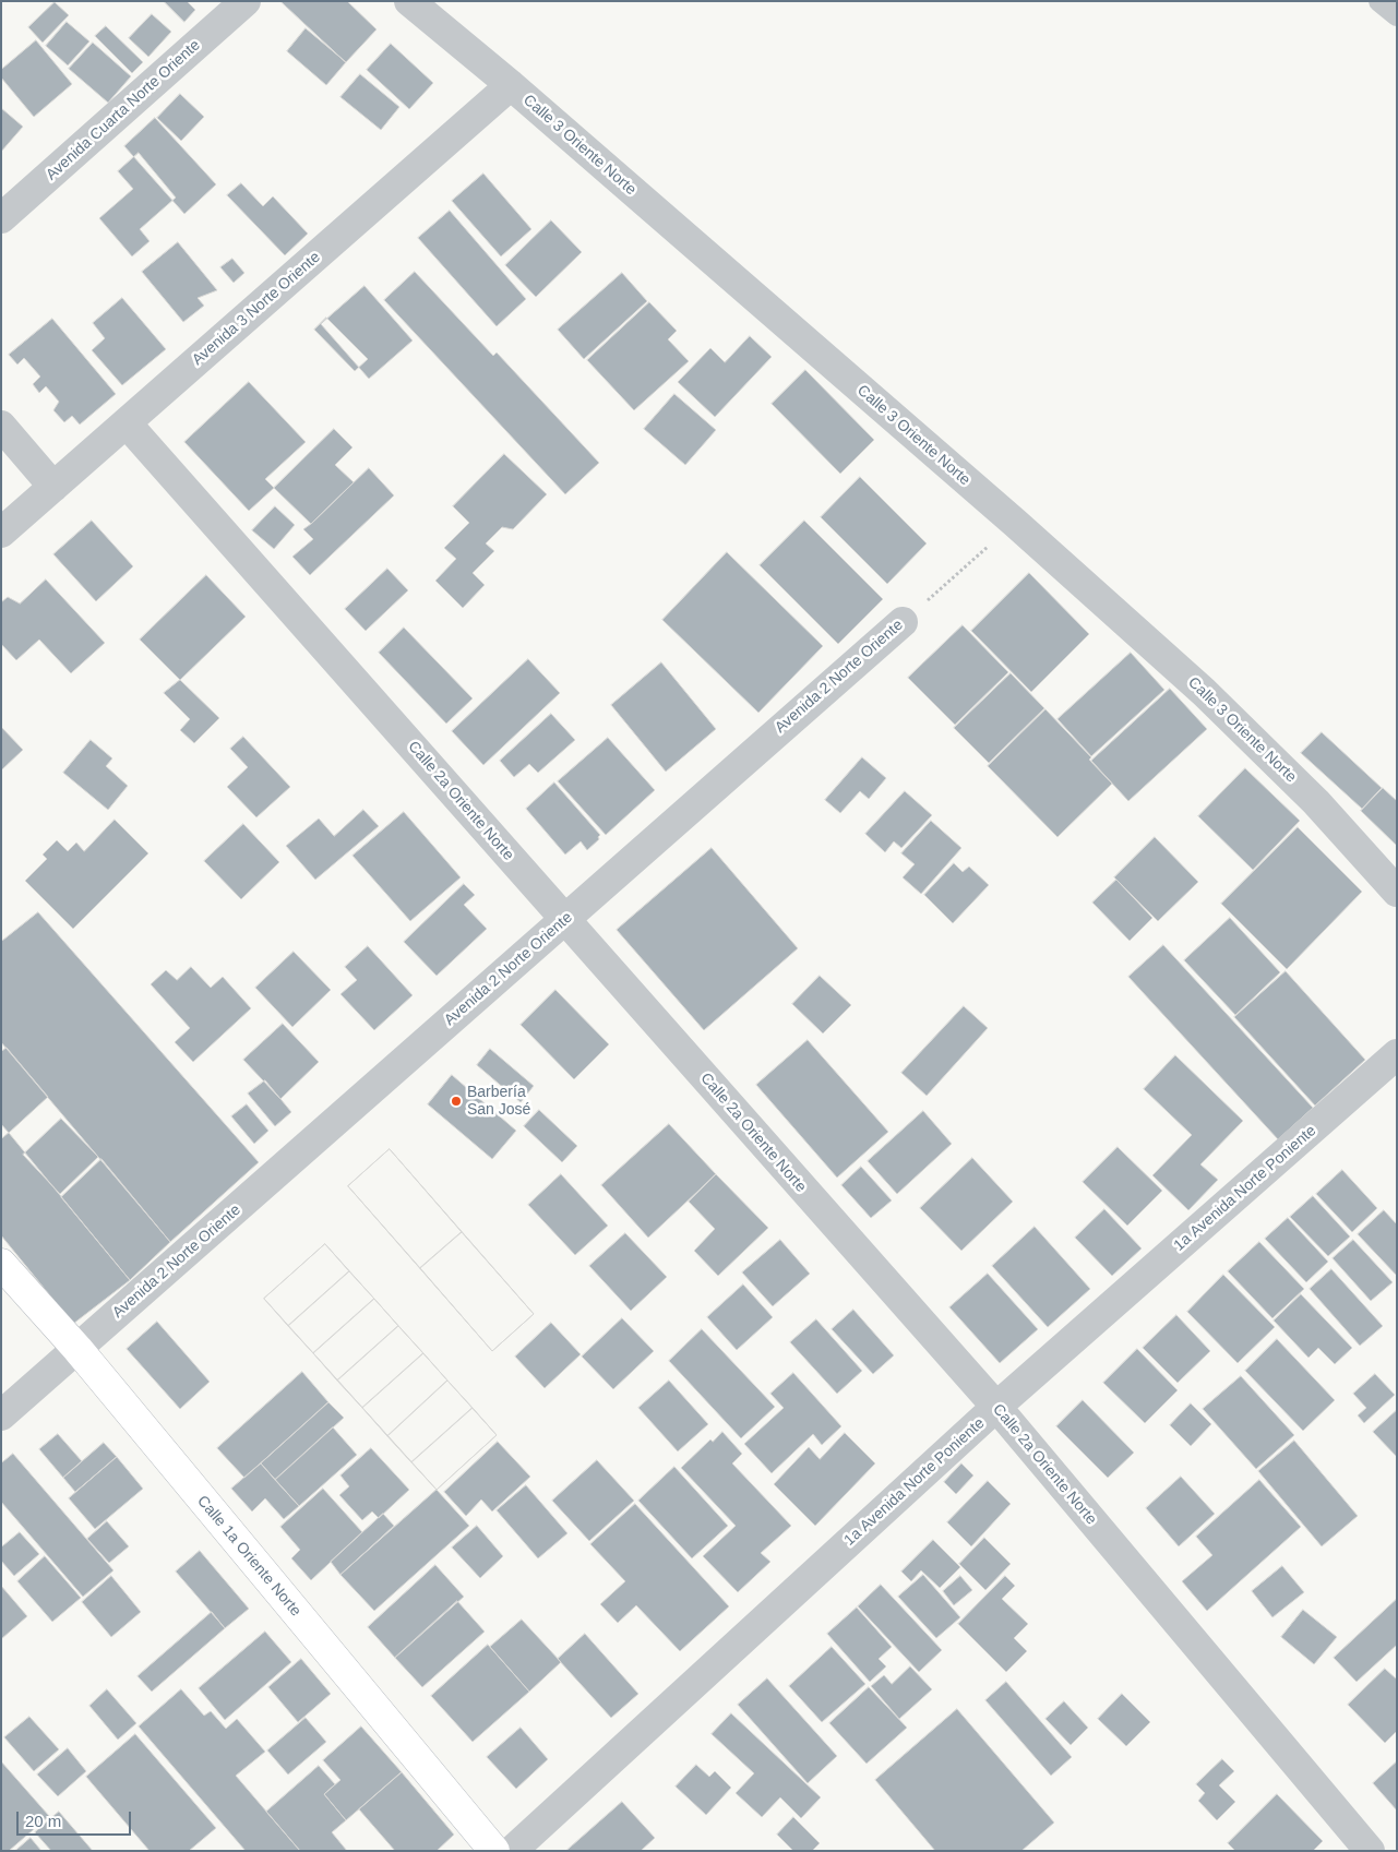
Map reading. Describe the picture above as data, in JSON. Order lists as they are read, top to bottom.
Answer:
{
  "streets": {
    "street": [
      "Avenida Cuarta Norte Oriente",
      "Calle 3 Oriente Norte",
      "Avenida 3 Norte Oriente",
      "Avenida 2 Norte Oriente",
      "Calle 2a Oriente Norte",
      "1a Avenida Norte Poniente",
      "Calle 1a Oriente Norte"
    ]
  },
  "crossings": [
    ["Calle 3 Oriente Norte", "Avenida 3 Norte Oriente"],
    ["Calle 3 Oriente Norte", "Avenida 2 Norte Oriente"],
    ["Avenida 3 Norte Oriente", "Calle 2a Oriente Norte"],
    ["Avenida 2 Norte Oriente", "Calle 2a Oriente Norte"],
    ["Avenida 2 Norte Oriente", "Calle 1a Oriente Norte"],
    ["Calle 2a Oriente Norte", "1a Avenida Norte Poniente"]
  ],
  "places": ["Barbería San José"],
  "scale_bar": "20 m"
}
